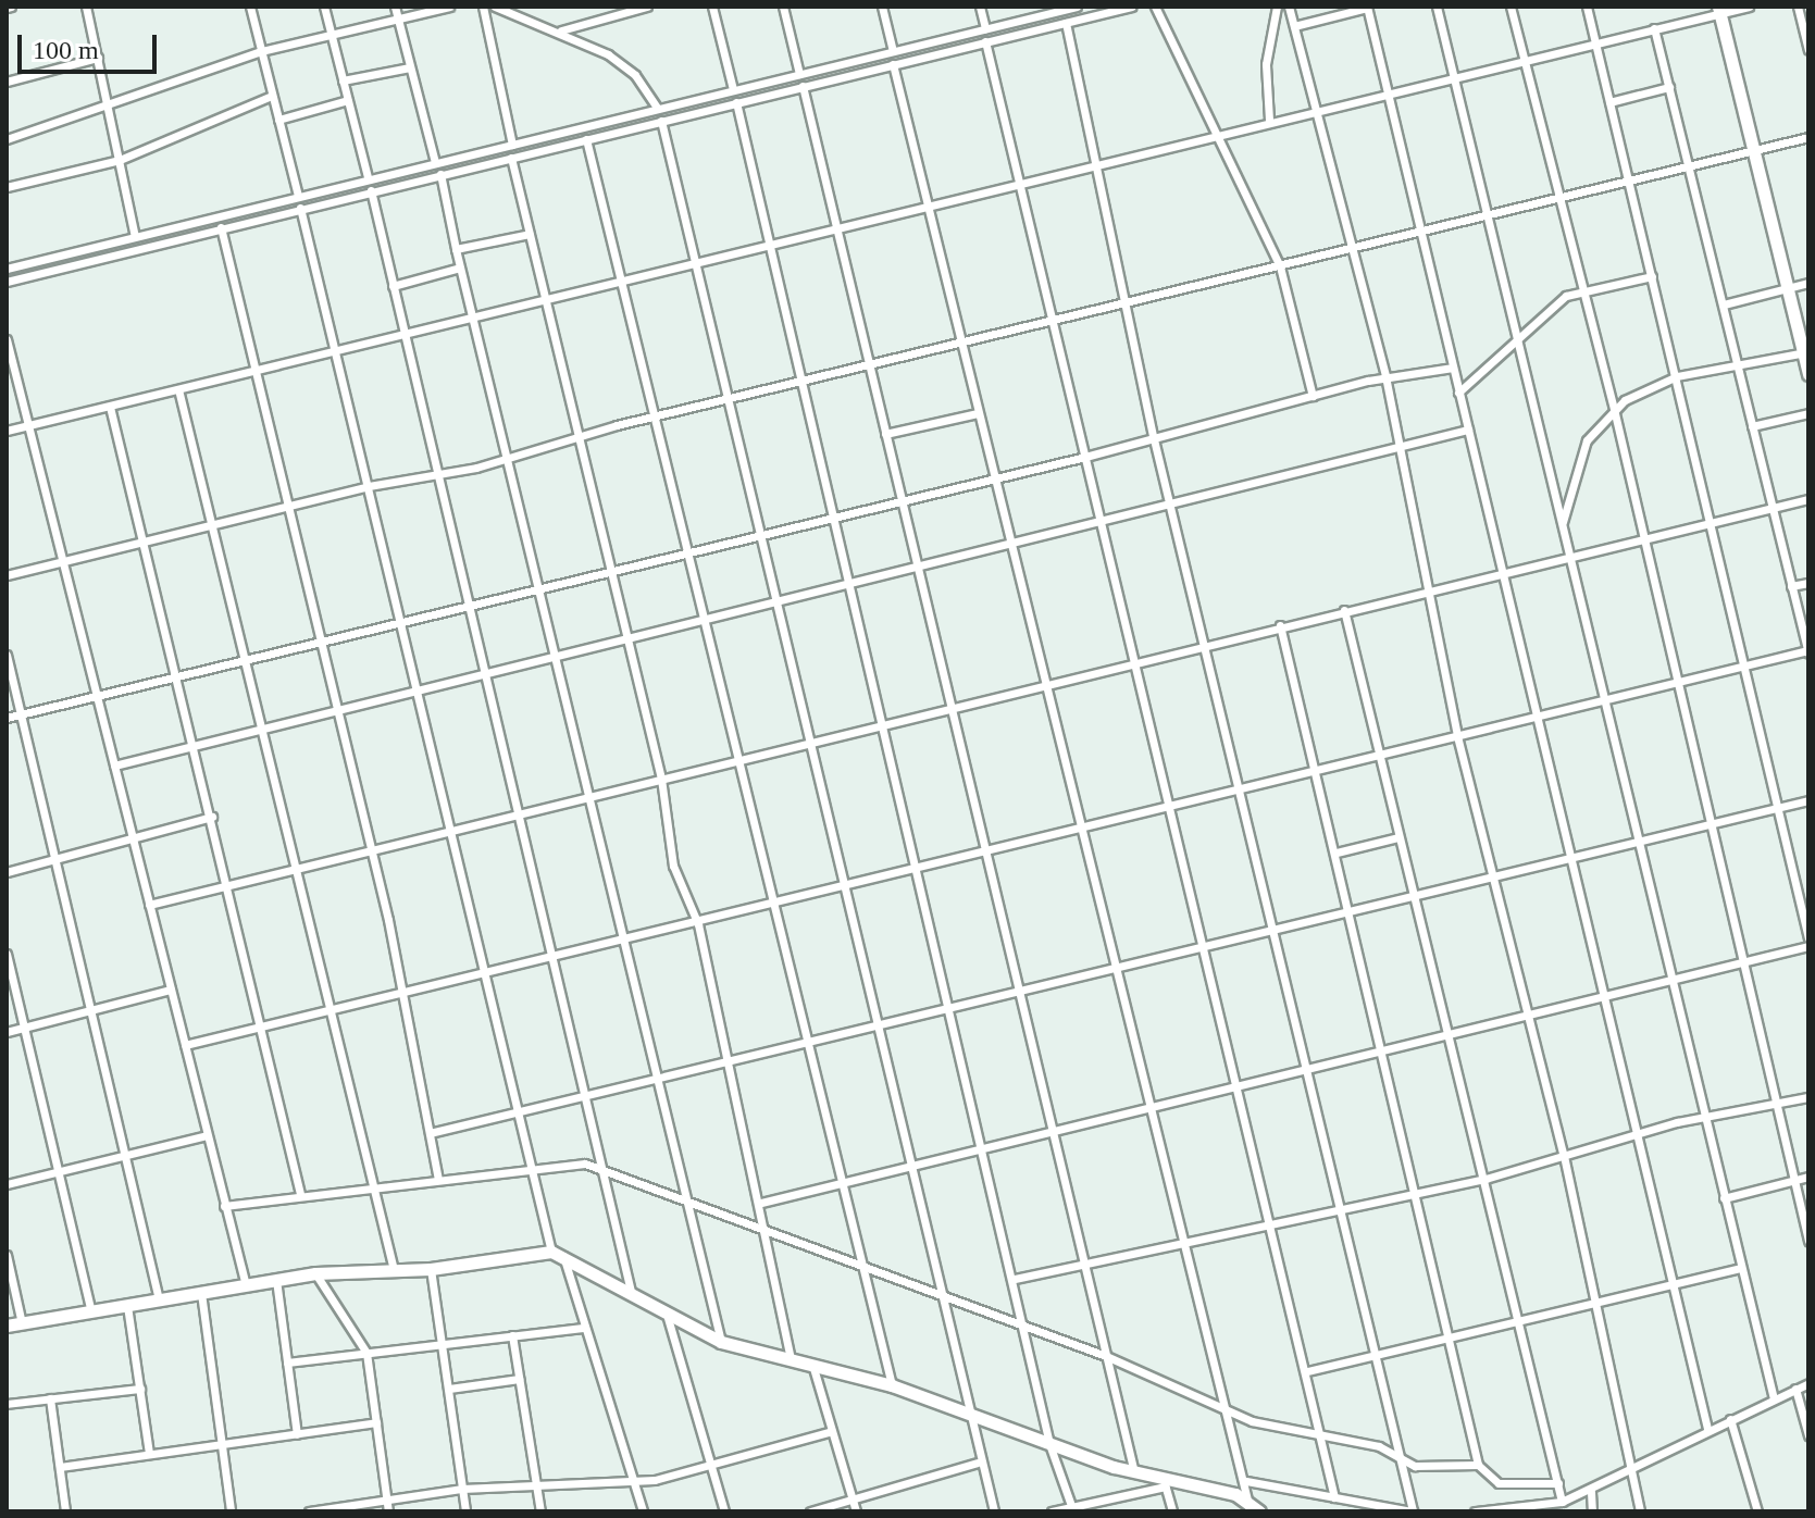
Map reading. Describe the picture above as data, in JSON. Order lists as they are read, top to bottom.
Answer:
{
  "scale_bar": "100 m"
}
